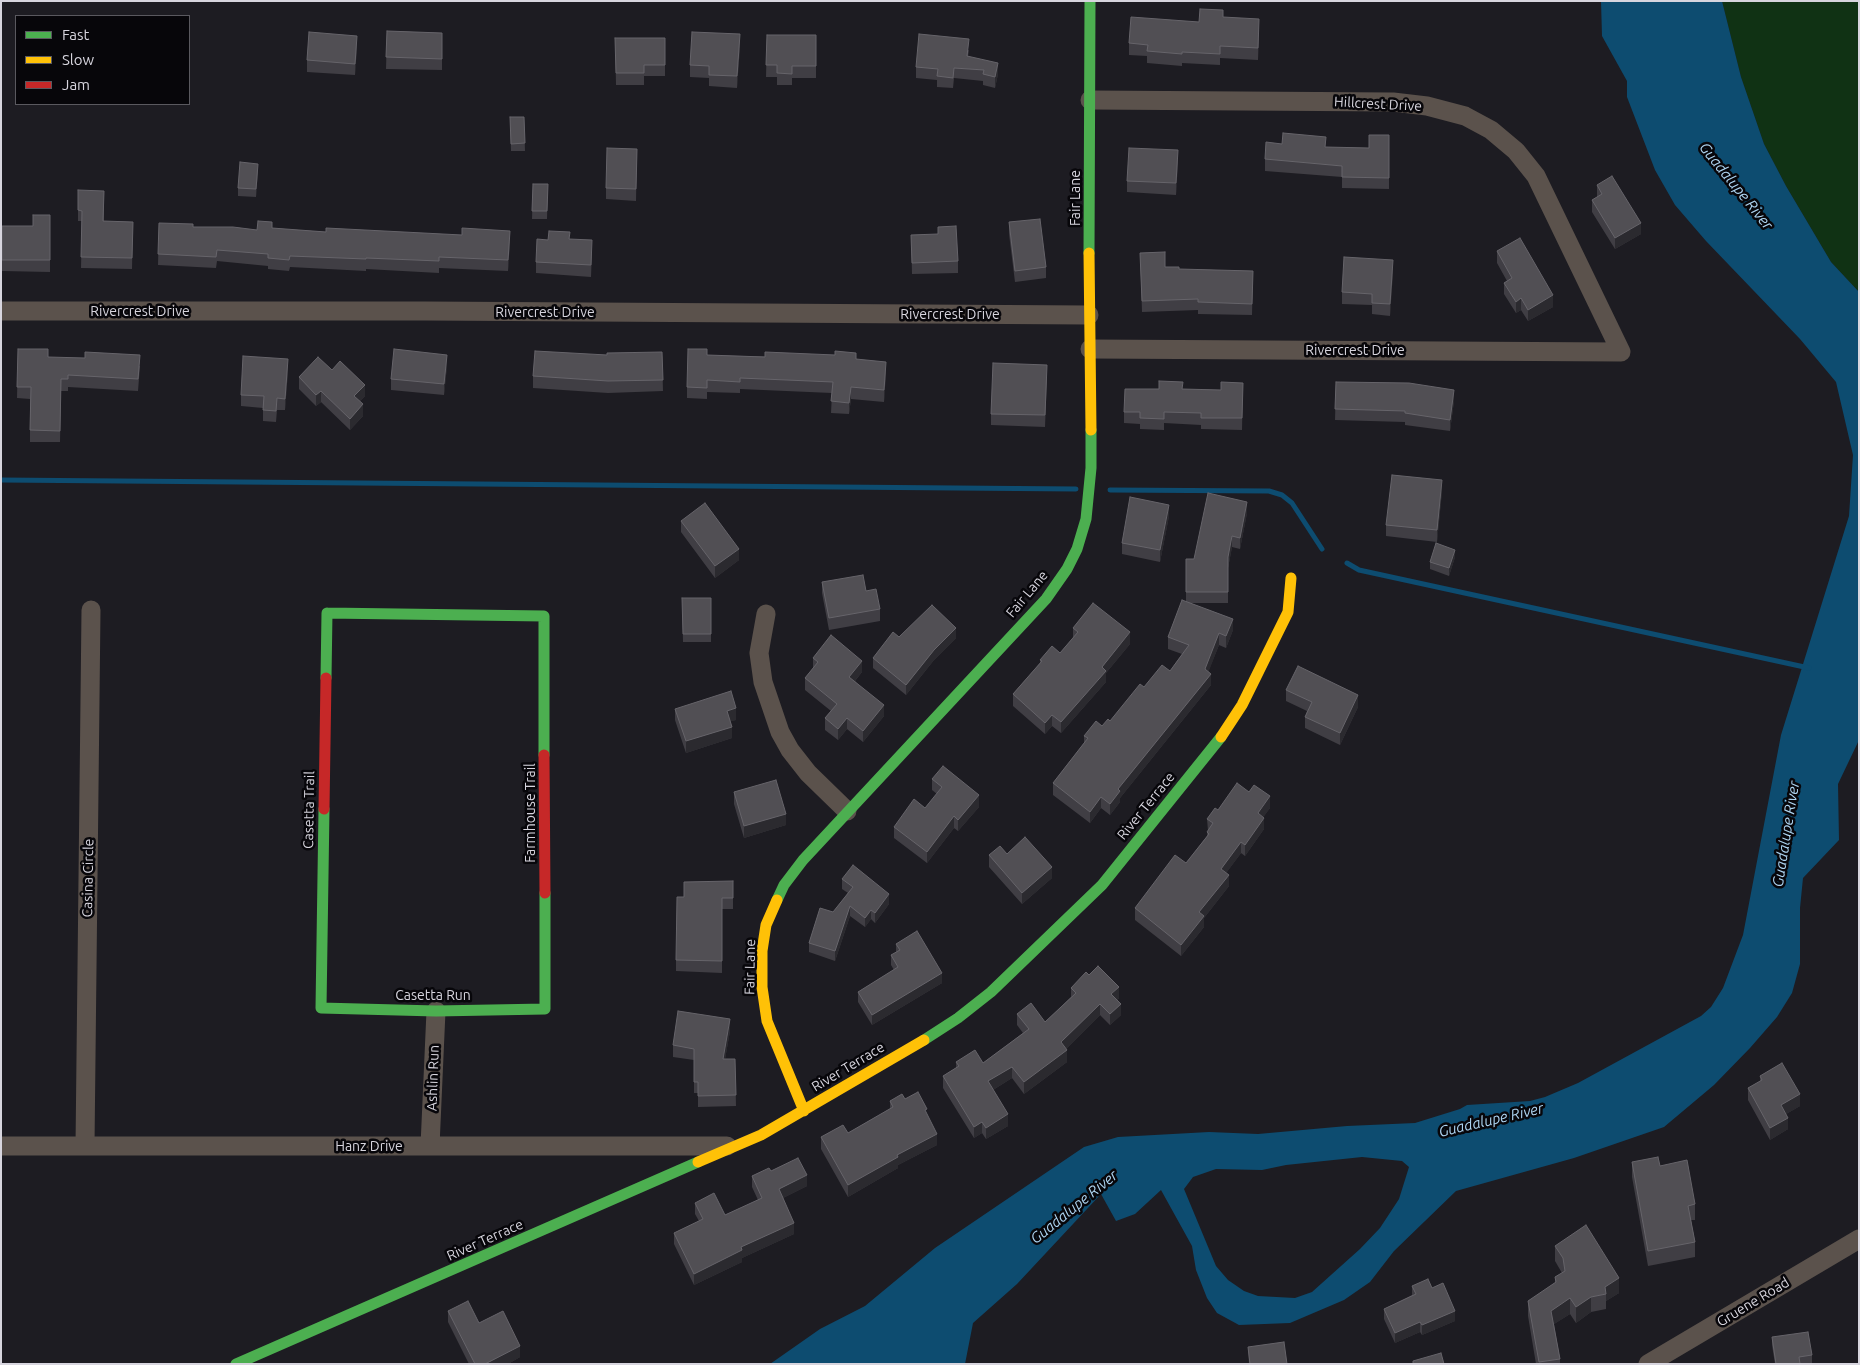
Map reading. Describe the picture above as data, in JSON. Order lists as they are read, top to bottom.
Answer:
{
  "streets": {
    "street": [
      "Hillcrest Drive",
      "Fair Lane",
      "Rivercrest Drive",
      "River Terrace",
      "Casetta Trail",
      "Farmhouse Trail",
      "Casina Circle",
      "Casetta Run",
      "Ashlin Run",
      "Hanz Drive",
      "Gruene Road"
    ]
  },
  "crossings": [
    ["Hillcrest Drive", "Fair Lane"],
    ["Hillcrest Drive", "Rivercrest Drive"],
    ["Fair Lane", "Rivercrest Drive"],
    ["Fair Lane", "River Terrace"],
    ["River Terrace", "Hanz Drive"],
    ["Casetta Trail", "Farmhouse Trail"],
    ["Casetta Trail", "Casetta Run"],
    ["Farmhouse Trail", "Casetta Run"],
    ["Casina Circle", "Hanz Drive"],
    ["Casetta Run", "Ashlin Run"],
    ["Ashlin Run", "Hanz Drive"]
  ],
  "water": ["Guadalupe River"],
  "legend": ["Fast", "Slow", "Jam"]
}
